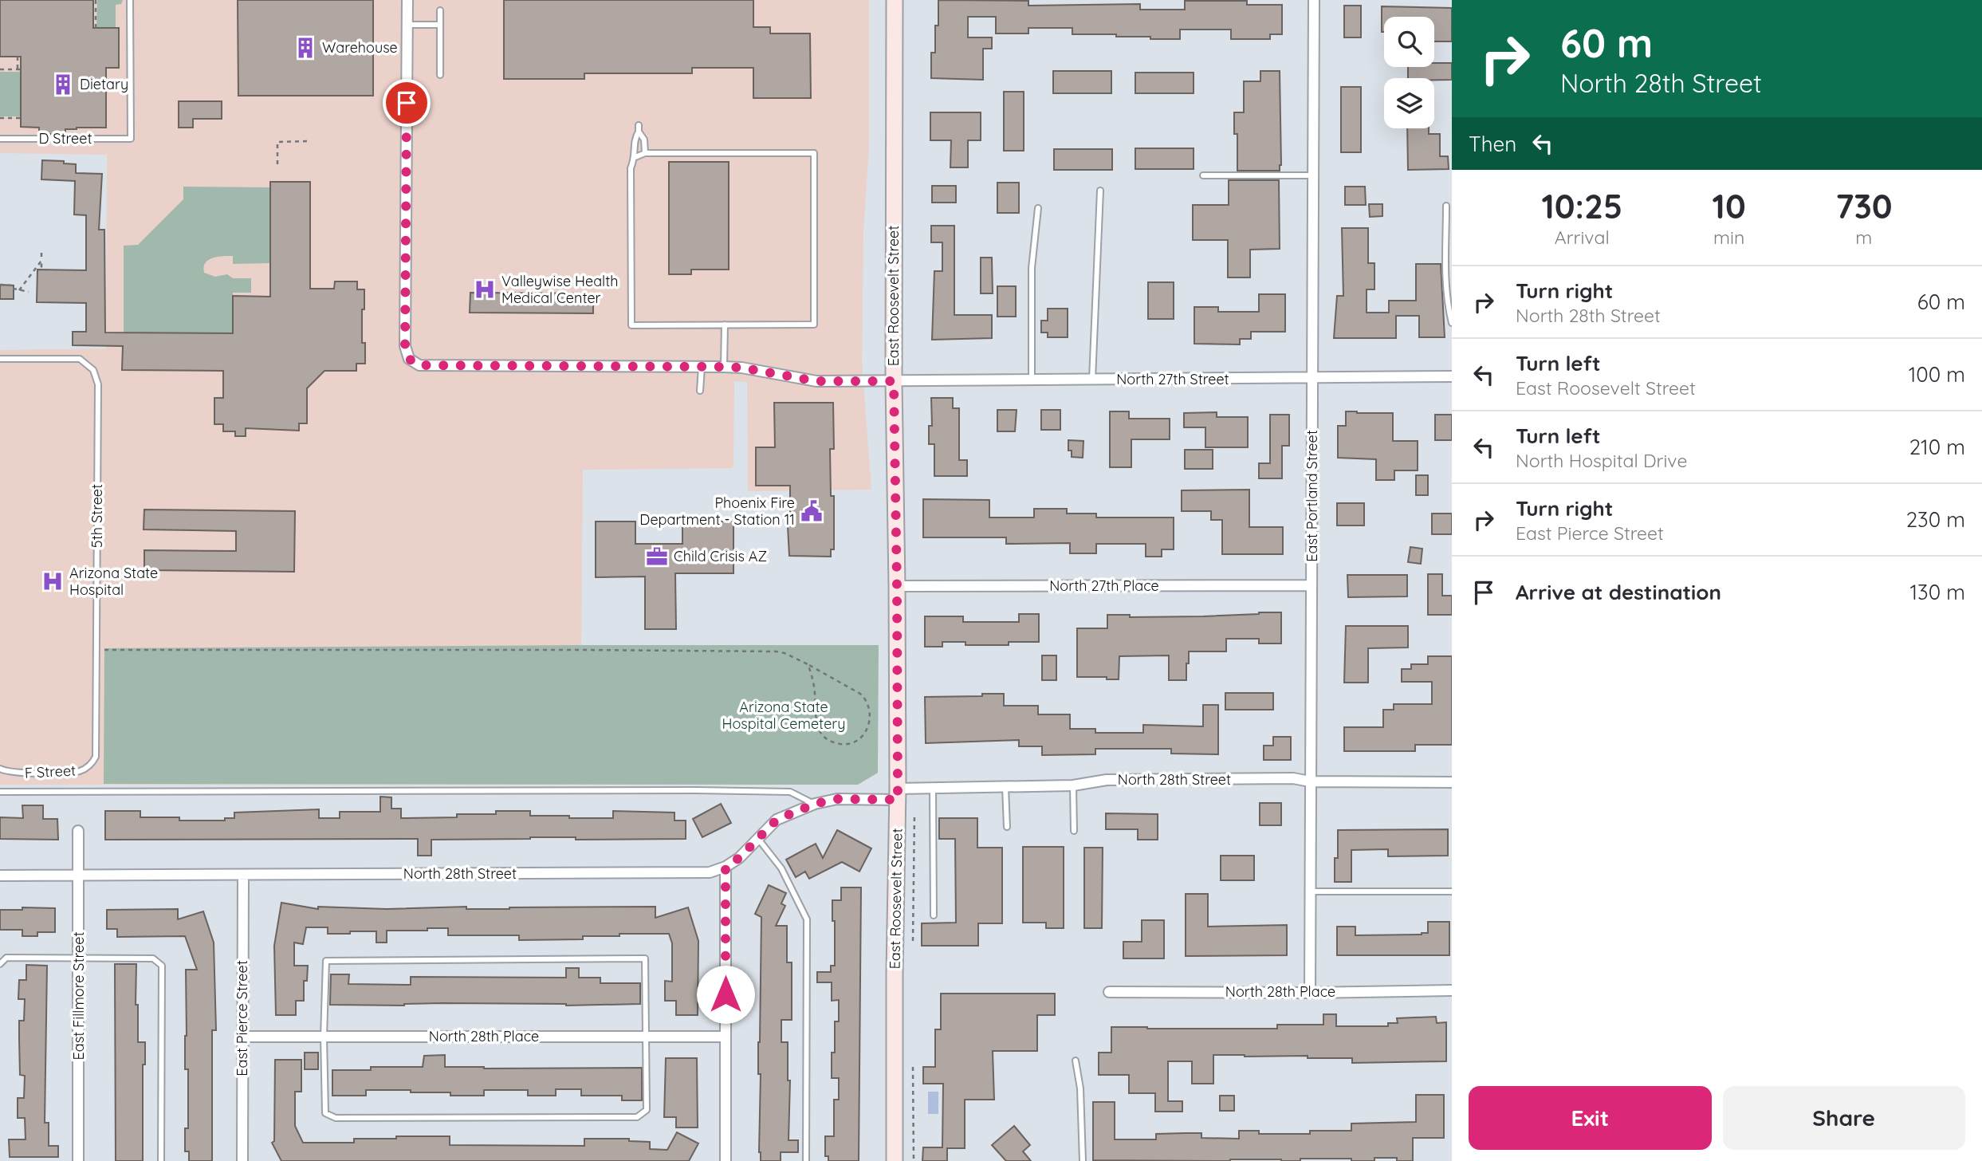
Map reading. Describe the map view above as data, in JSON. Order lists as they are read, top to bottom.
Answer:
{
  "streets": {
    "street": [
      "East Roosevelt Street",
      "North 27th Street",
      "East Portland Street",
      "North 27th Place",
      "North 28th Street",
      "North 28th Place",
      "East Fillmore Street",
      "East Pierce Street"
    ],
    "lane": ["D Street", "5th Street", "F Street"]
  },
  "crossings": [
    ["East Roosevelt Street", "North 27th Street"],
    ["East Roosevelt Street", "North 27th Place"],
    ["East Roosevelt Street", "North 28th Street"],
    ["North 27th Street", "East Portland Street"],
    ["East Portland Street", "North 27th Place"],
    ["East Portland Street", "North 28th Street"],
    ["East Portland Street", "North 28th Place"],
    ["5th Street", "F Street"],
    ["North 28th Street", "East Fillmore Street"],
    ["North 28th Street", "East Pierce Street"],
    ["North 28th Place", "East Pierce Street"]
  ],
  "parks": ["Arizona State Hospital Cemetery"],
  "places": {
    "building": ["Warehouse", "Dietary"],
    "hospital": ["Valleywise Health Medical Center", "Arizona State Hospital"],
    "public building": ["Phoenix Fire Department - Station 11"],
    "office": ["Child Crisis AZ"]
  },
  "page": {
    "turn": ["60 m", "North 28th Street"],
    "then": "Then",
    "eta": [
      "10:25",
      "Arrival",
      "10",
      "min",
      "730",
      "m"
    ],
    "list": [
      {
        "name": "Turn right",
        "note": "North 28th Street",
        "value": "60 m"
      },
      {
        "name": "Turn left",
        "note": "East Roosevelt Street",
        "value": "100 m"
      },
      {
        "name": "Turn left",
        "note": "North Hospital Drive",
        "value": "210 m"
      },
      {
        "name": "Turn right",
        "note": "East Pierce Street",
        "value": "230 m"
      },
      {
        "name": "Arrive at destination",
        "value": "130 m"
      }
    ],
    "buttons": ["Exit", "Share"]
  }
}
